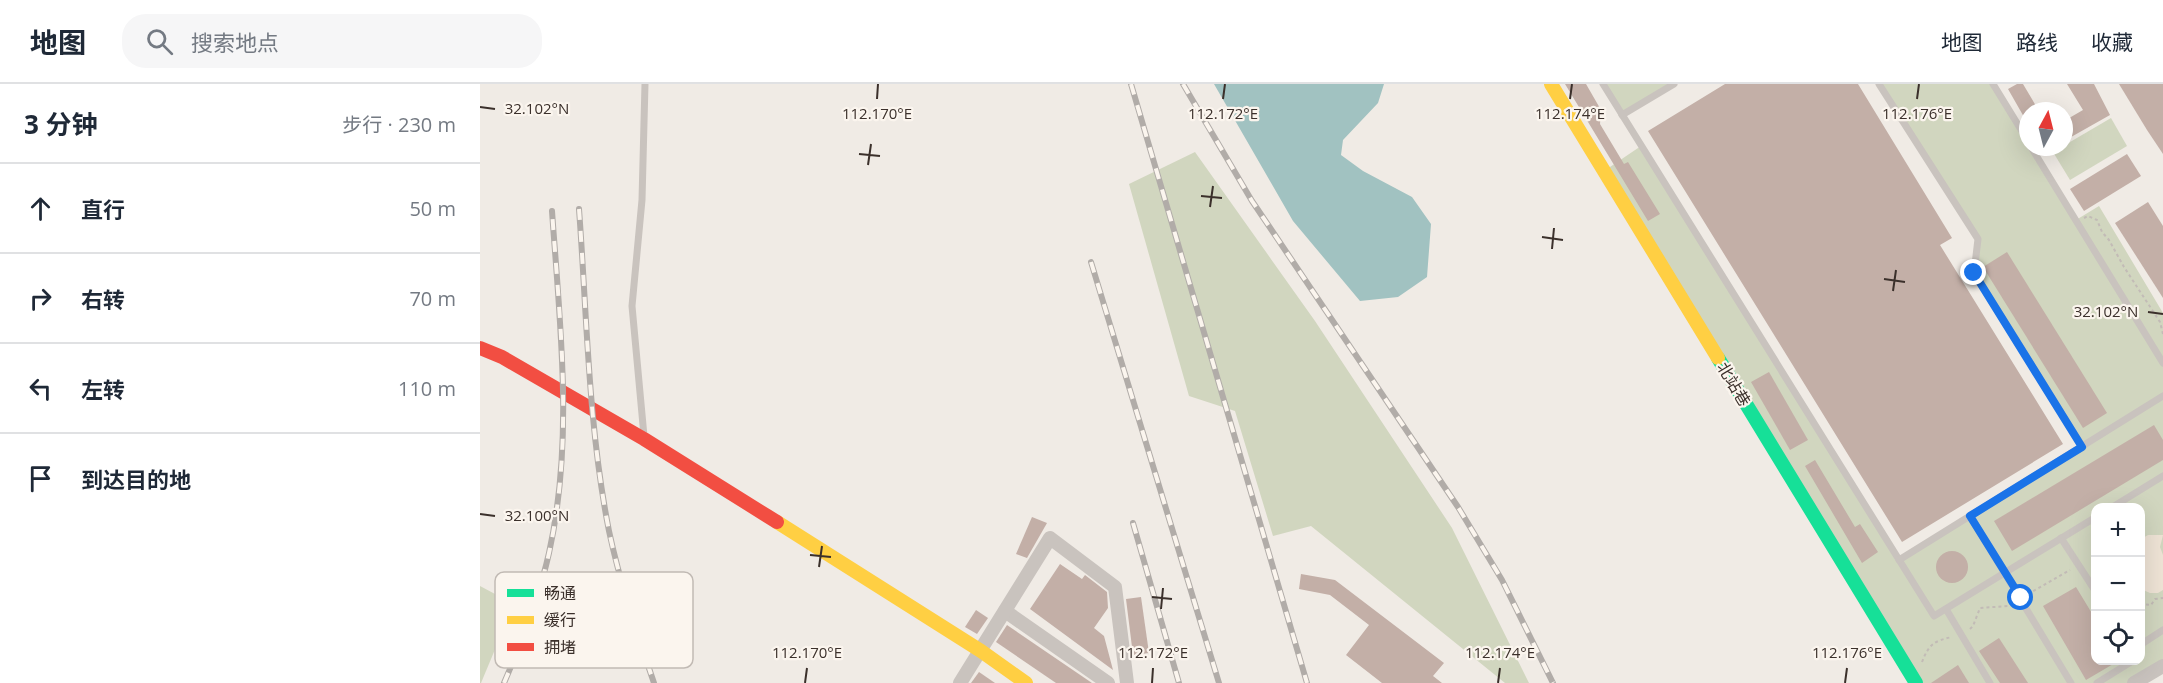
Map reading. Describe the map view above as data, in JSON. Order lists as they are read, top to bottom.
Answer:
{
  "streets": {
    "street": ["北站巷"]
  },
  "legend": ["畅通", "缓行", "拥堵"],
  "north": "top",
  "page": {
    "header": "地图",
    "search": "搜索地点",
    "nav": ["地图", "路线", "收藏"],
    "heading": ["3 分钟", "步行 · 230 m"],
    "list": [
      ["直行", "50 m"],
      ["右转", "70 m"],
      ["左转", "110 m"],
      "到达目的地"
    ],
    "map_buttons": ["+", "−"]
  },
  "coordinates": [
    "32.102°N",
    "112.170°E",
    "112.172°E",
    "112.174°E",
    "112.176°E",
    "32.100°N"
  ]
}
